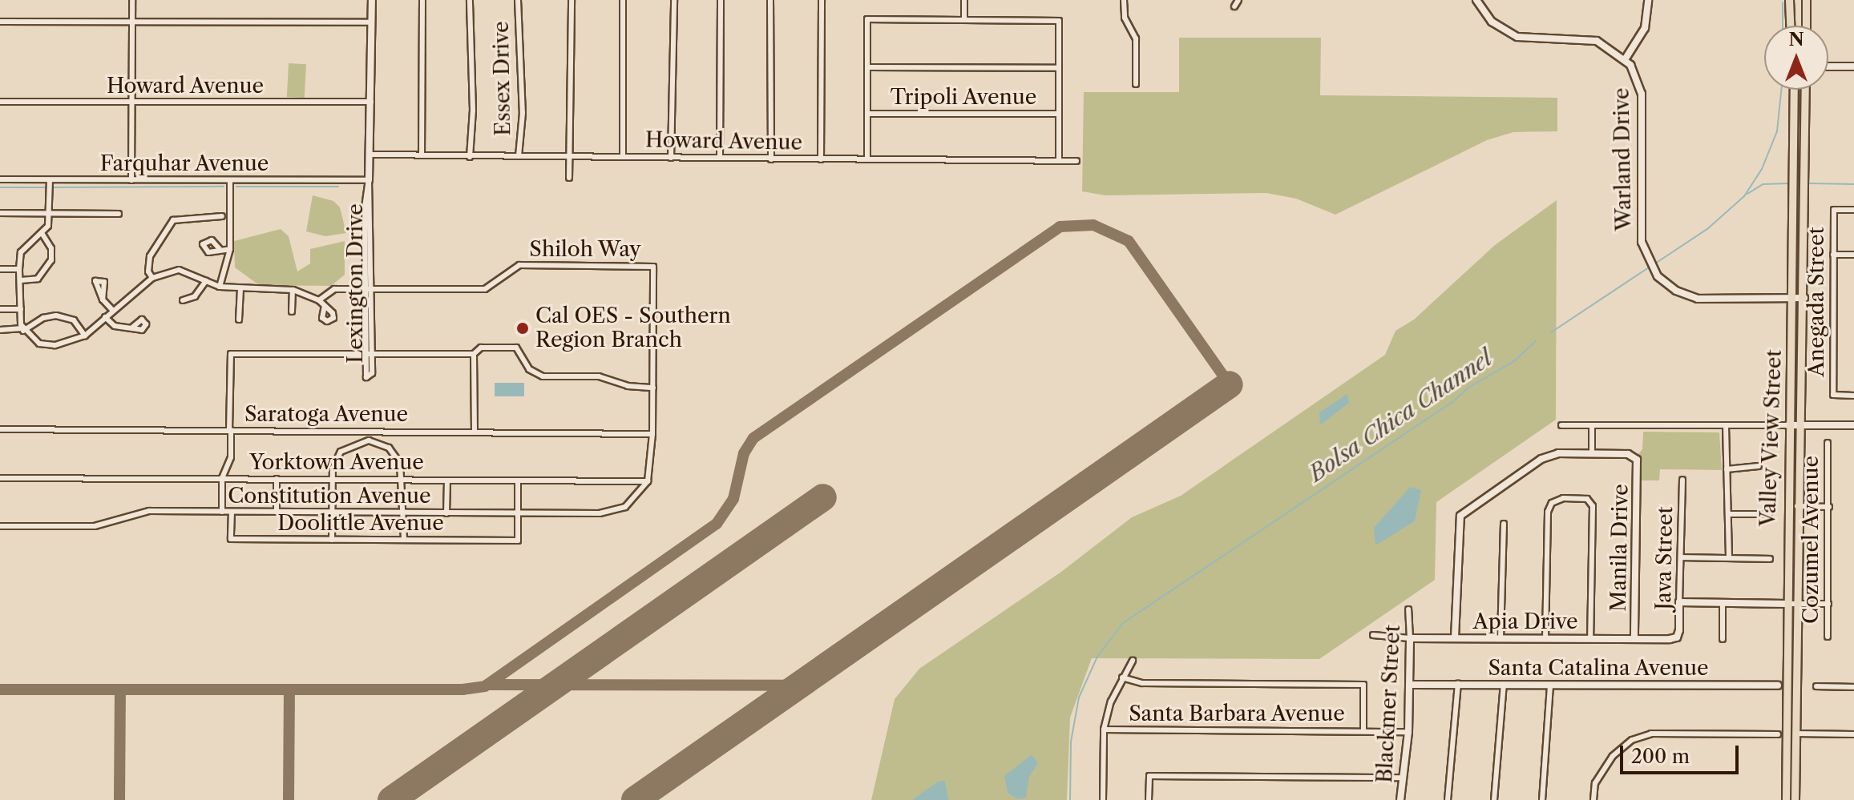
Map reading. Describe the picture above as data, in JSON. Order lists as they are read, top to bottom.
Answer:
{
  "streets": {
    "main road": ["Valley View Street"],
    "street": [
      "Essex Drive",
      "Howard Avenue",
      "Tripoli Avenue",
      "Warland Drive",
      "Farquhar Avenue",
      "Shiloh Way",
      "Lexington Drive",
      "Anegada Street",
      "Saratoga Avenue",
      "Yorktown Avenue",
      "Constitution Avenue",
      "Doolittle Avenue",
      "Cozumel Avenue",
      "Manila Drive",
      "Java Street",
      "Apia Drive",
      "Santa Catalina Avenue",
      "Blackmer Street",
      "Santa Barbara Avenue"
    ]
  },
  "crossings": [
    ["Essex Drive", "Howard Avenue"],
    ["Howard Avenue", "Lexington Drive"],
    ["Warland Drive", "Valley View Street"],
    ["Farquhar Avenue", "Lexington Drive"],
    ["Shiloh Way", "Lexington Drive"],
    ["Shiloh Way", "Saratoga Avenue"],
    ["Shiloh Way", "Yorktown Avenue"],
    ["Shiloh Way", "Constitution Avenue"],
    ["Valley View Street", "Santa Catalina Avenue"],
    ["Yorktown Avenue", "Constitution Avenue"],
    ["Constitution Avenue", "Doolittle Avenue"],
    ["Manila Drive", "Apia Drive"],
    ["Java Street", "Apia Drive"],
    ["Apia Drive", "Blackmer Street"],
    ["Santa Catalina Avenue", "Blackmer Street"],
    ["Blackmer Street", "Santa Barbara Avenue"]
  ],
  "water": ["Bolsa Chica Channel"],
  "places": ["Cal OES - Southern Region Branch"],
  "scale_bar": "200 m",
  "north": "top"
}
